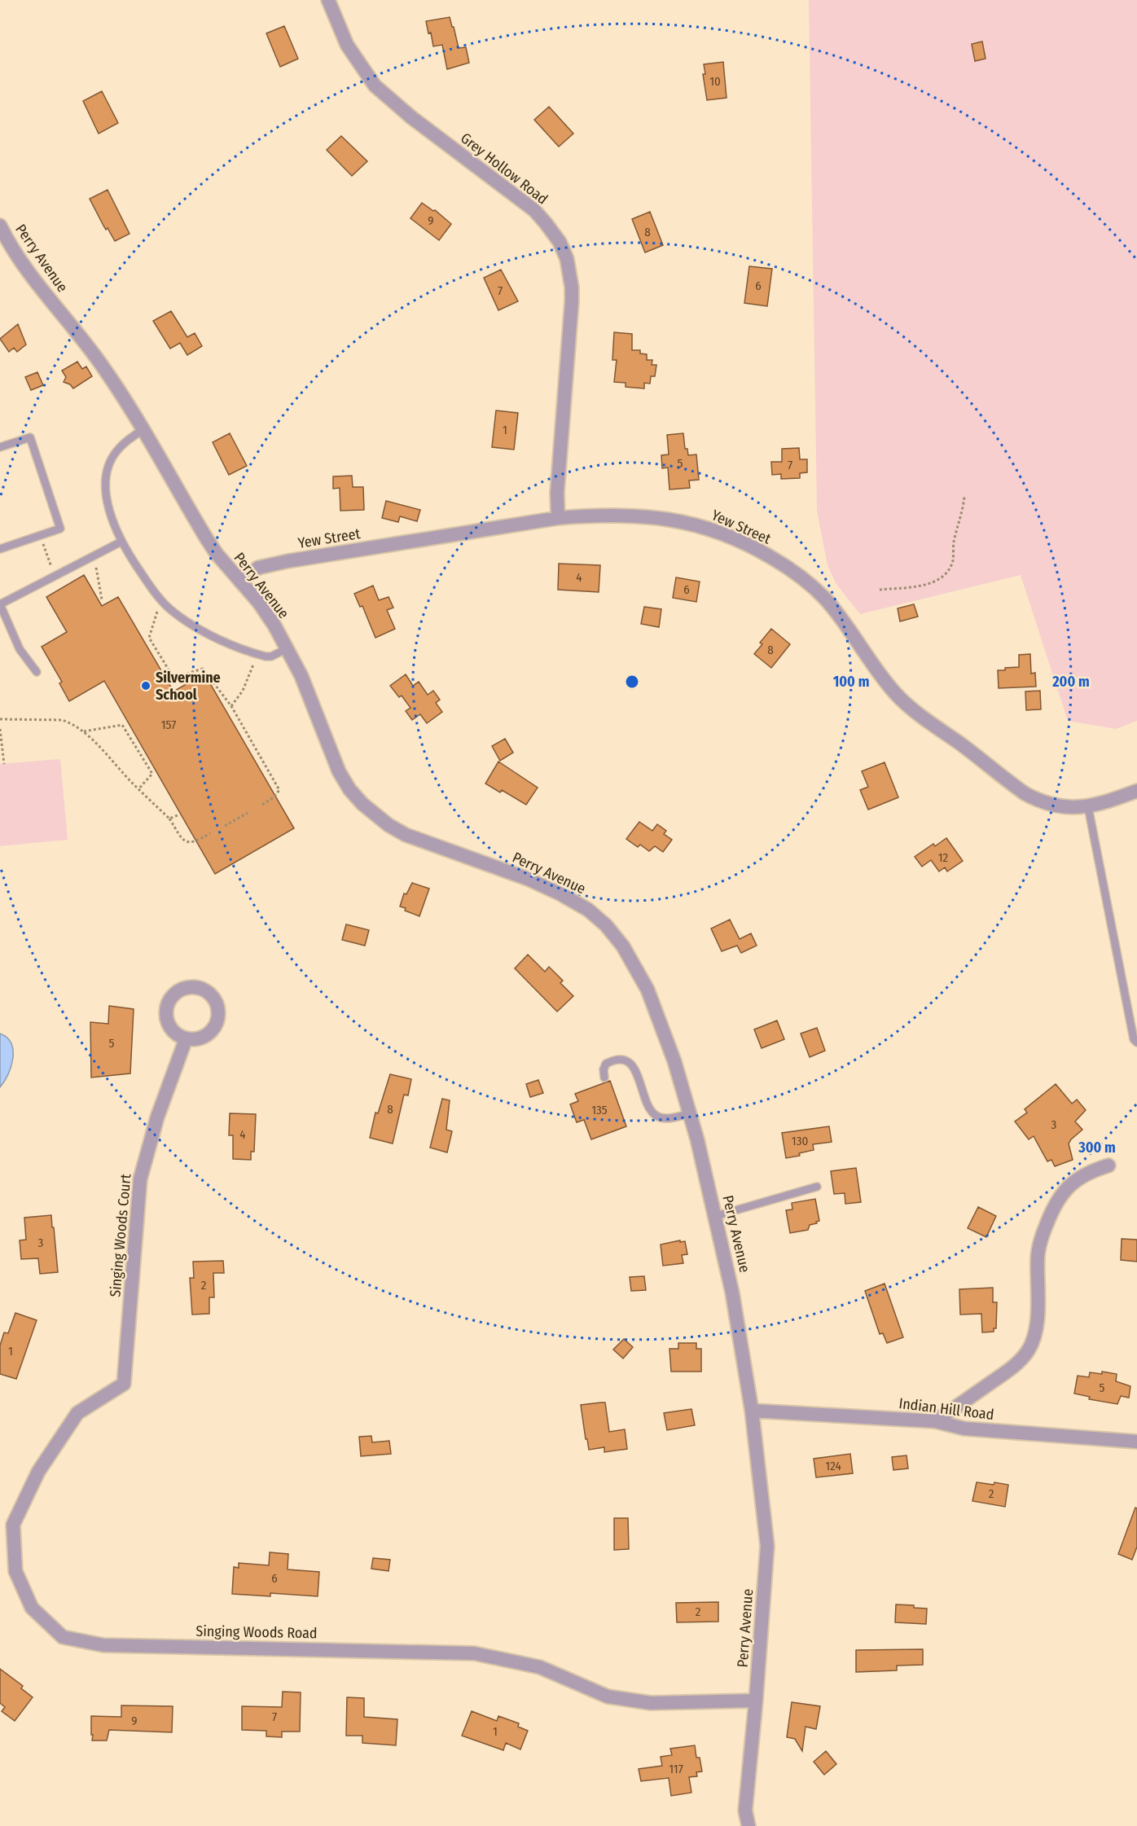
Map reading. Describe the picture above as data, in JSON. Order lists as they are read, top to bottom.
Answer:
{
  "streets": {
    "street": [
      "Grey Hollow Road",
      "Perry Avenue",
      "Yew Street",
      "Singing Woods Court",
      "Indian Hill Road",
      "Singing Woods Road"
    ]
  },
  "crossings": [
    ["Grey Hollow Road", "Yew Street"],
    ["Perry Avenue", "Yew Street"],
    ["Perry Avenue", "Indian Hill Road"],
    ["Perry Avenue", "Singing Woods Road"],
    ["Singing Woods Court", "Singing Woods Road"]
  ],
  "places": ["Silvermine School"],
  "house_numbers": [
    "10",
    "9",
    "8",
    "6",
    "7",
    "1",
    "5",
    "7",
    "4",
    "6",
    "8",
    "157",
    "12",
    "5",
    "8",
    "135",
    "3",
    "4",
    "130",
    "3",
    "2",
    "1",
    "5",
    "124",
    "2",
    "6",
    "2",
    "7",
    "9",
    "1",
    "117"
  ],
  "rings": ["100 m", "200 m", "300 m"]
}
